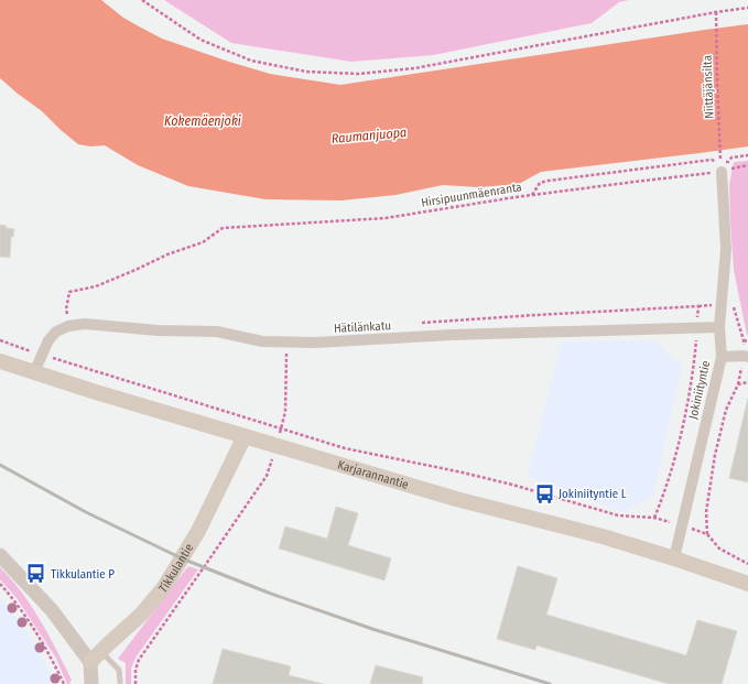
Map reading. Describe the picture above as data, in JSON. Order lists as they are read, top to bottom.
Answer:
{
  "streets": {
    "main road": ["Karjarannantie", "Tikkulantie"],
    "street": ["Hätilänkatu", "Jokiniityntie"],
    "path": ["Niittäjänsilta", "Hirsipuunmäenranta"]
  },
  "crossings": [
    ["Niittäjänsilta", "Hirsipuunmäenranta"],
    ["Niittäjänsilta", "Jokiniityntie"],
    ["Hirsipuunmäenranta", "Hätilänkatu"],
    ["Hirsipuunmäenranta", "Jokiniityntie"],
    ["Hätilänkatu", "Jokiniityntie"],
    ["Hätilänkatu", "Karjarannantie"],
    ["Jokiniityntie", "Karjarannantie"],
    ["Karjarannantie", "Tikkulantie"]
  ],
  "water": ["Kokemäenjoki", "Raumanjuopa"],
  "places": {
    "bus stop": ["Jokiniityntie L", "Tikkulantie P"]
  }
}
